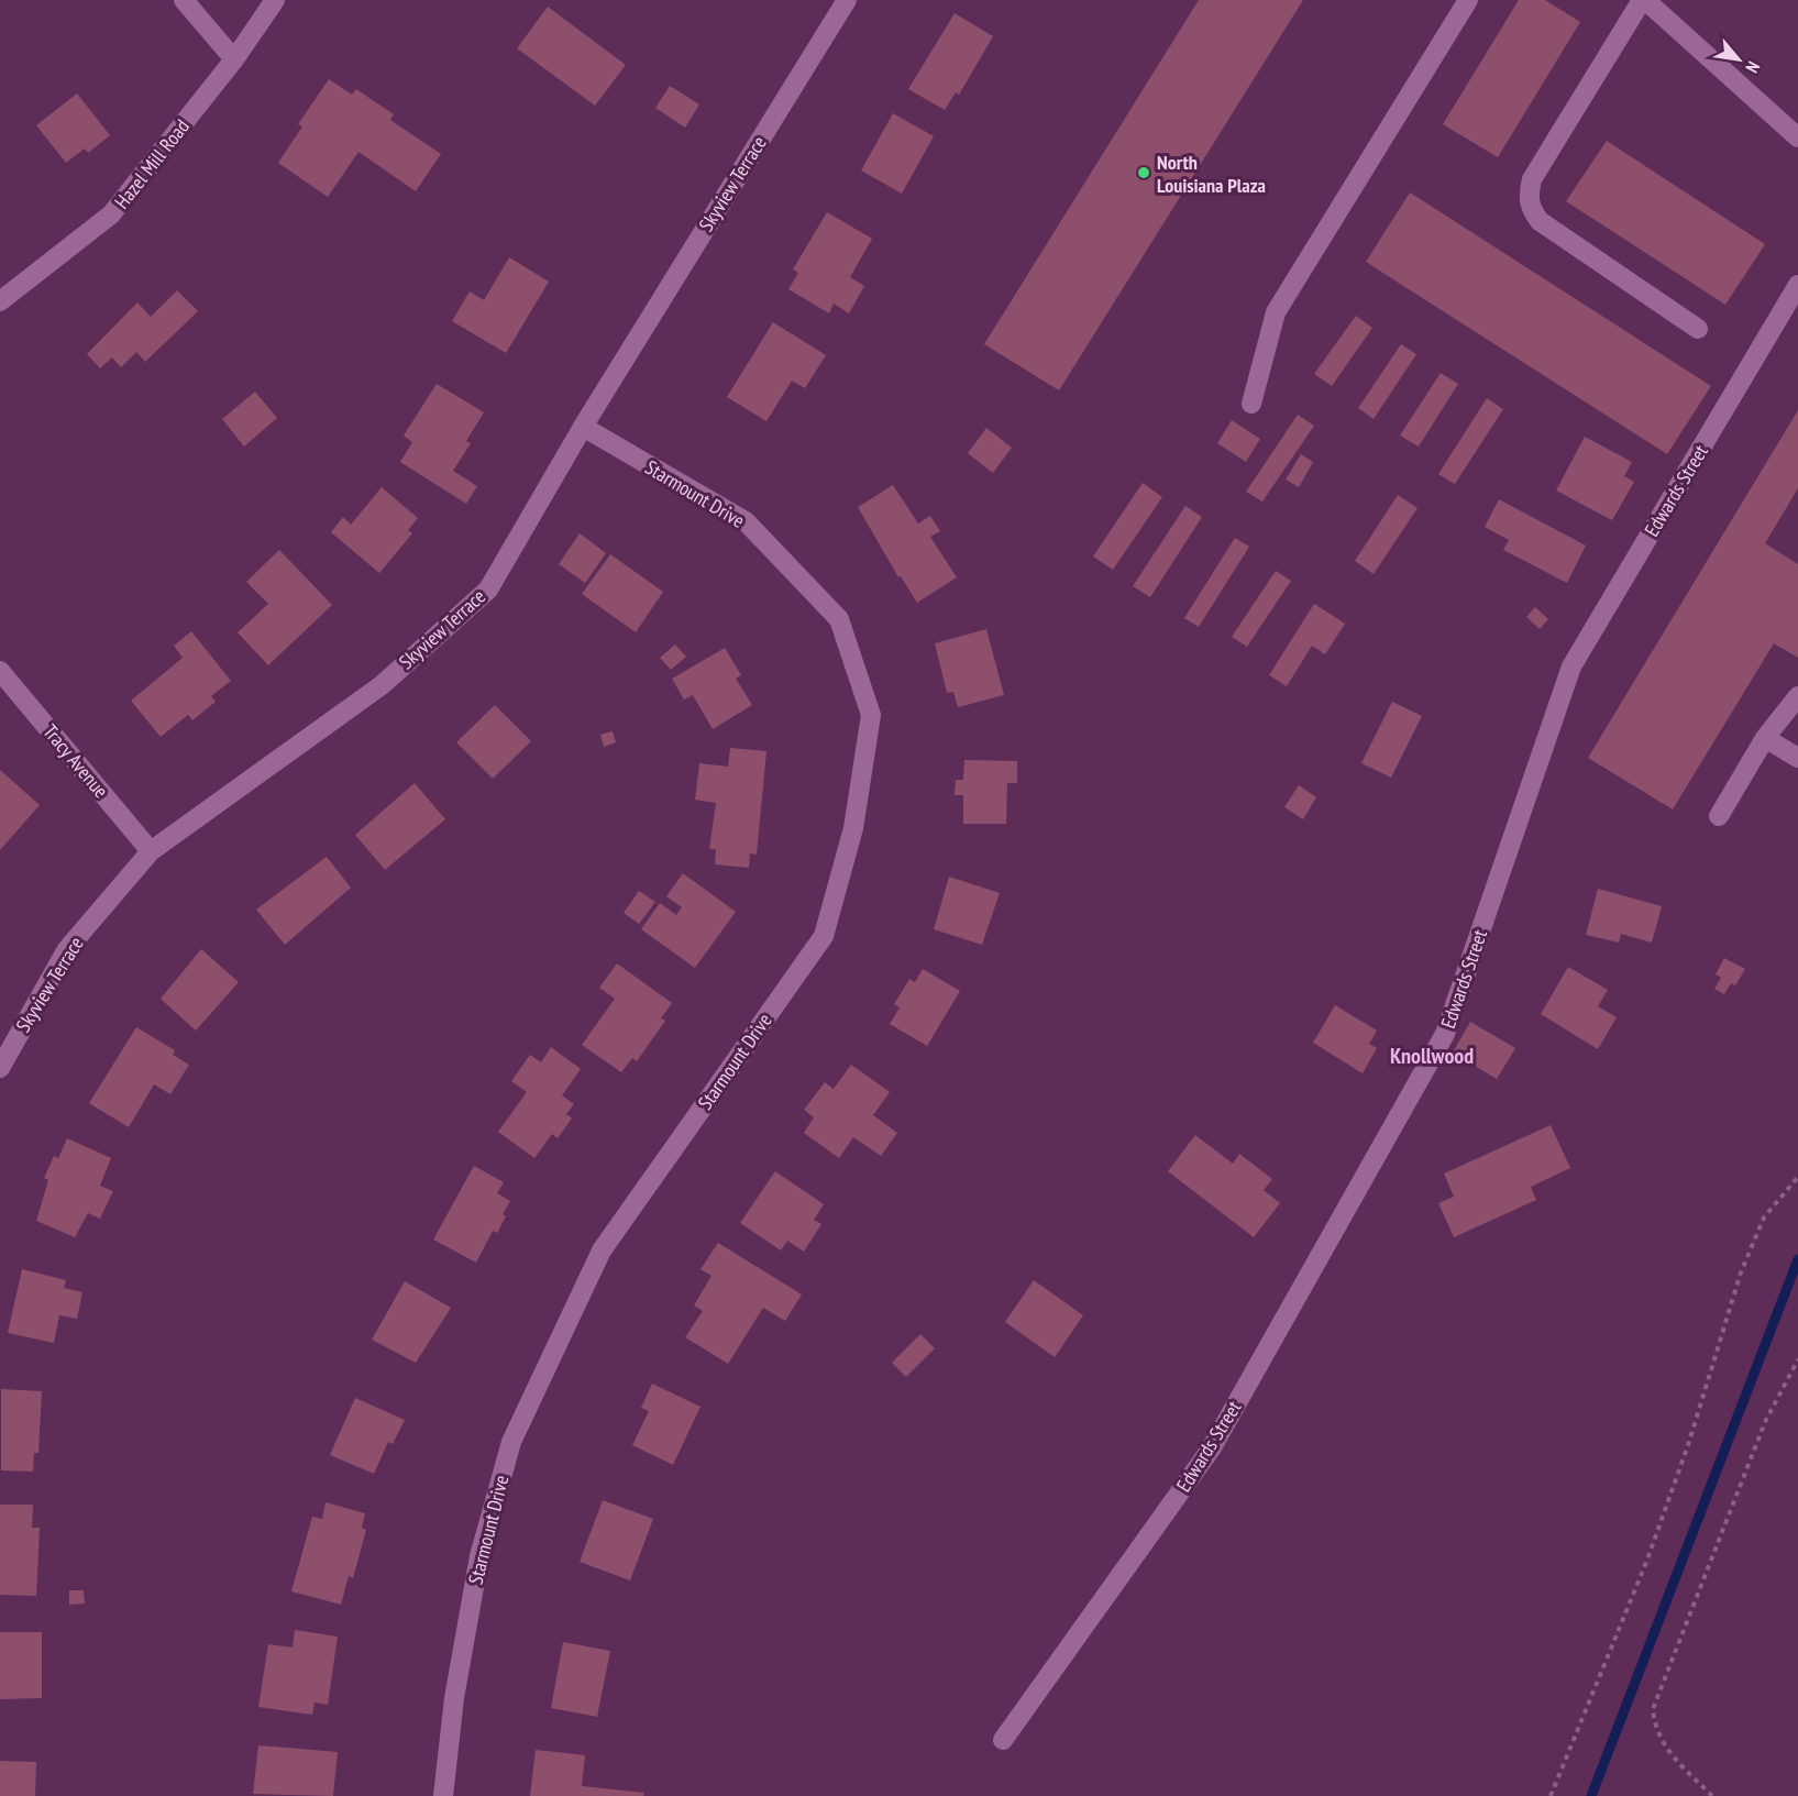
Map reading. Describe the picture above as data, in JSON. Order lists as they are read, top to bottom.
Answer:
{
  "streets": {
    "street": [
      "Hazel Mill Road",
      "Skyview Terrace",
      "Edwards Street",
      "Starmount Drive",
      "Tracy Avenue"
    ]
  },
  "crossings": [
    ["Skyview Terrace", "Starmount Drive"],
    ["Skyview Terrace", "Tracy Avenue"]
  ],
  "districts": ["Knollwood"],
  "places": ["North Louisiana Plaza"],
  "north": "bottom right"
}
